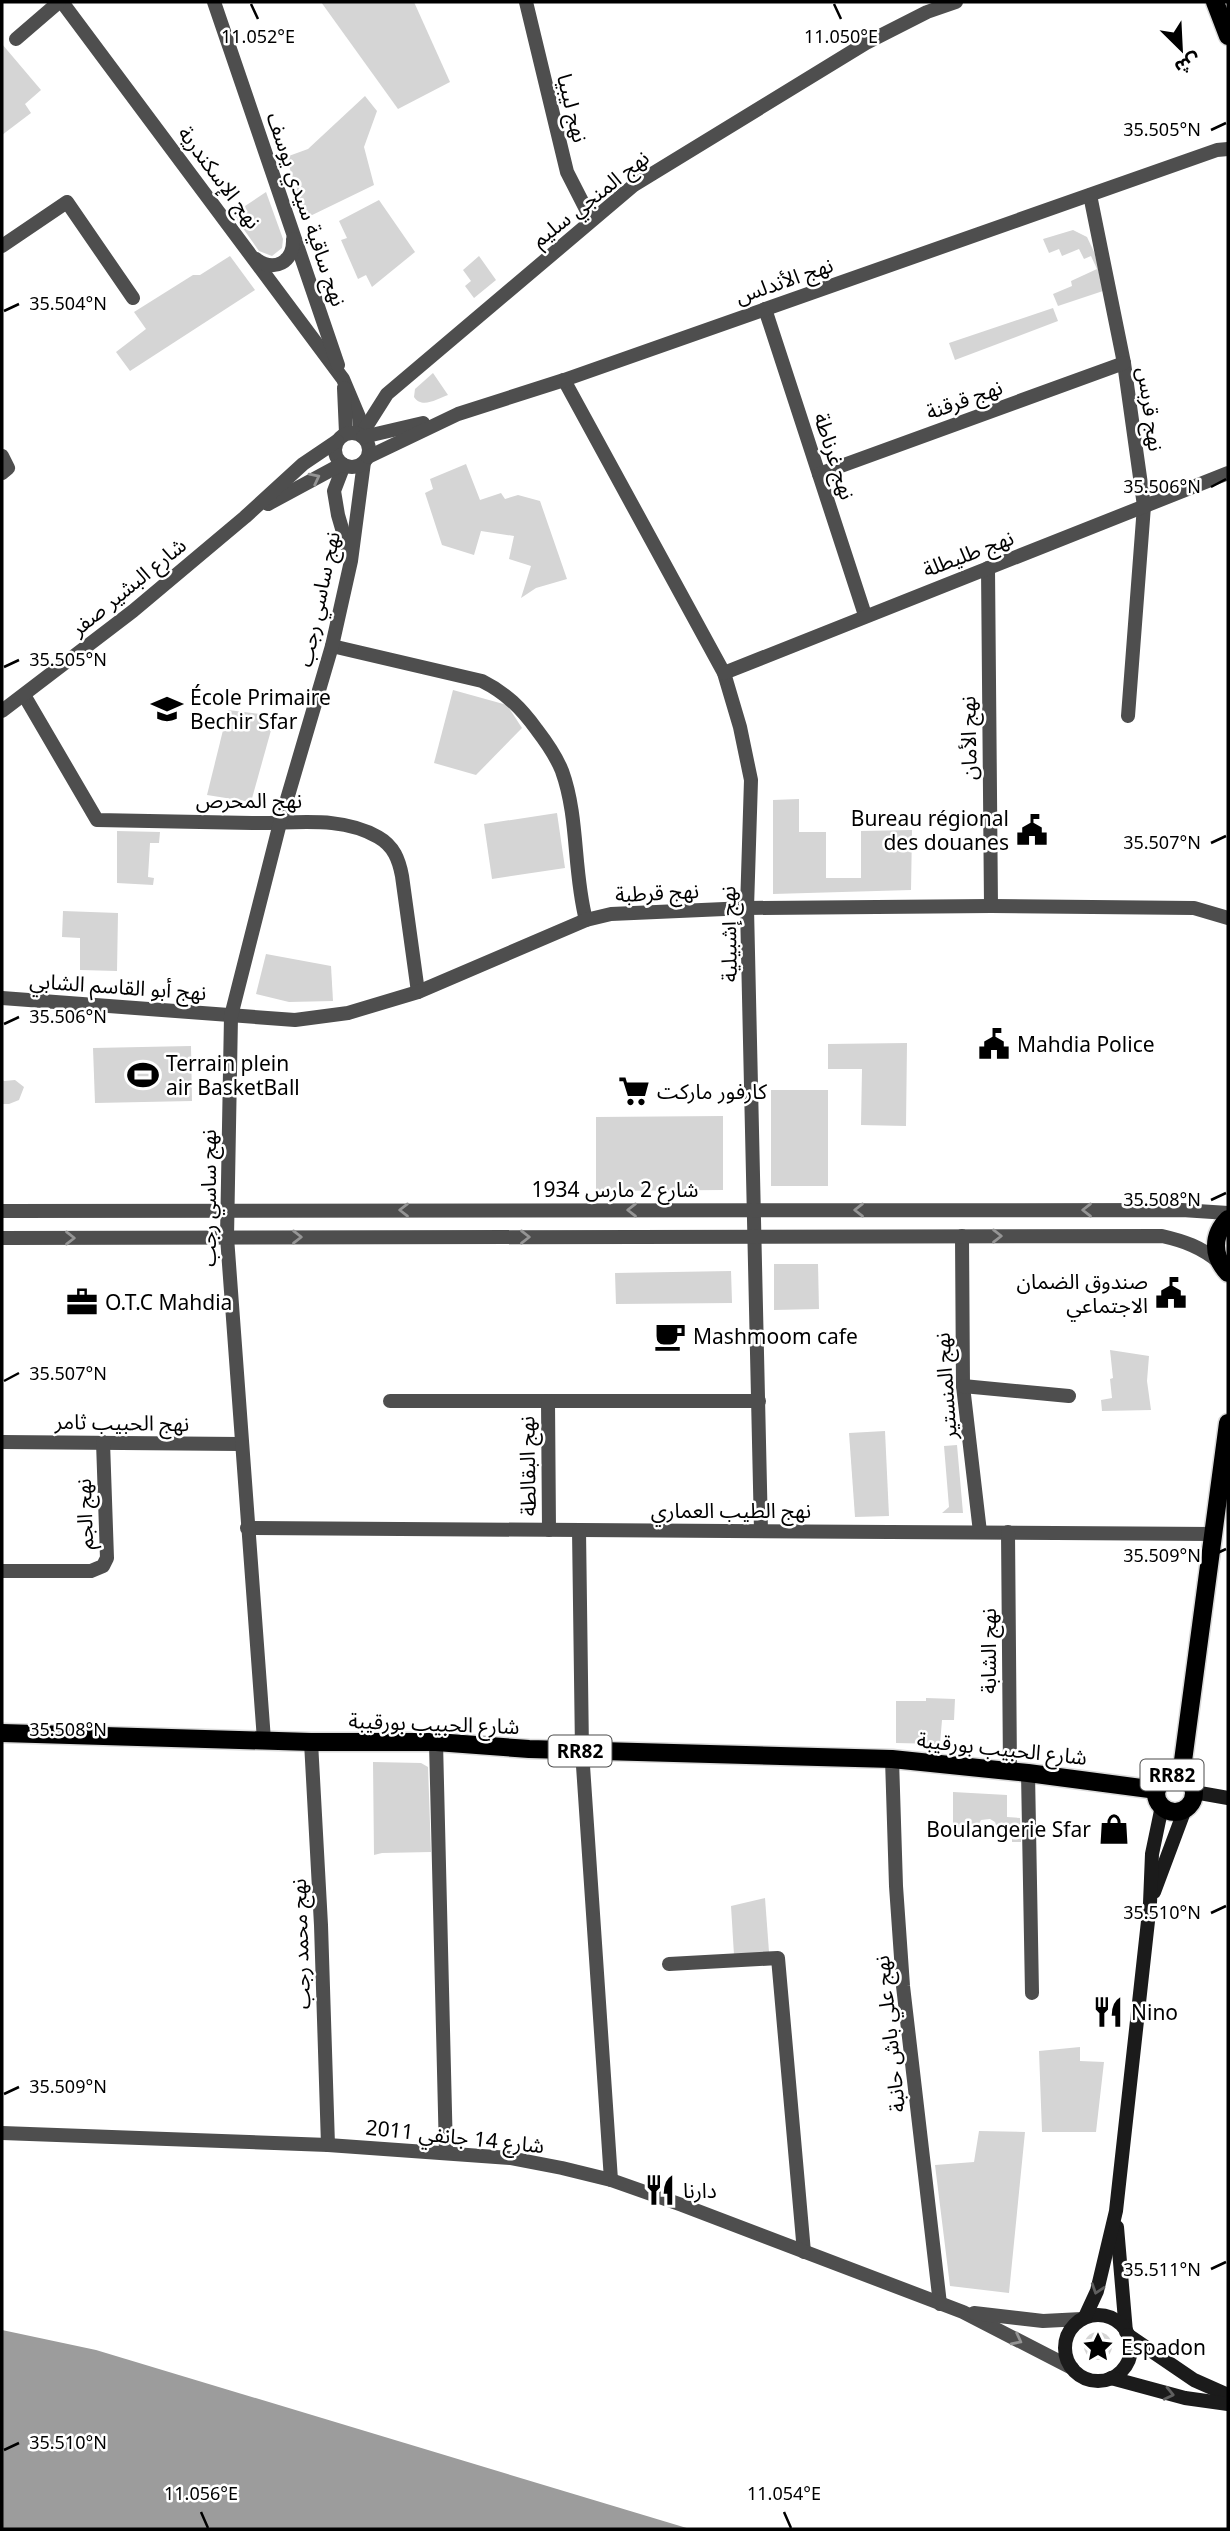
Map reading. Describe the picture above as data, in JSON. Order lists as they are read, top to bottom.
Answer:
{
  "streets": {
    "main road": ["شارع الحبيب بورقيبة", "RR82"],
    "street": [
      "نهج ليبيا",
      "نهج الإسكندرية",
      "نهج المنجي سليم",
      "نهج ساقية سيدي يوسف",
      "نهج الأندلس",
      "نهج قرقنة",
      "نهج قربس",
      "نهج غرناطة",
      "نهج طليطلة",
      "شارع البشير صفر",
      "نهج ساسي رجب",
      "نهج الأمان",
      "نهج المحرص",
      "نهج قرطبة",
      "نهج إشبيلية",
      "نهج أبو القاسم الشابي",
      "شارع 2 مارس 1934",
      "نهج المنستير",
      "نهج الحبيب ثامر",
      "نهج البقالطة",
      "نهج الطيب العماري",
      "نهج الجم",
      "نهج الشابة",
      "نهج محمد رجب",
      "نهج علي باش حانبة",
      "شارع 14 جانفي 2011"
    ]
  },
  "crossings": [
    ["نهج ليبيا", "نهج المنجي سليم"],
    ["نهج الإسكندرية", "نهج ساقية سيدي يوسف"],
    ["نهج المنجي سليم", "نهج ساقية سيدي يوسف"],
    ["نهج المنجي سليم", "نهج الأندلس"],
    ["نهج المنجي سليم", "شارع البشير صفر"],
    ["نهج المنجي سليم", "نهج ساسي رجب"],
    ["نهج ساقية سيدي يوسف", "نهج الأندلس"],
    ["نهج ساقية سيدي يوسف", "شارع البشير صفر"],
    ["نهج ساقية سيدي يوسف", "نهج ساسي رجب"],
    ["نهج الأندلس", "نهج قربس"],
    ["نهج الأندلس", "نهج غرناطة"],
    ["نهج الأندلس", "شارع البشير صفر"],
    ["نهج الأندلس", "نهج ساسي رجب"],
    ["نهج الأندلس", "نهج إشبيلية"],
    ["نهج قرقنة", "نهج قربس"],
    ["نهج قرقنة", "نهج غرناطة"],
    ["نهج قربس", "نهج طليطلة"],
    ["نهج غرناطة", "نهج طليطلة"],
    ["نهج طليطلة", "نهج الأمان"],
    ["نهج طليطلة", "نهج إشبيلية"],
    ["شارع البشير صفر", "نهج ساسي رجب"],
    ["شارع البشير صفر", "نهج المحرص"],
    ["نهج ساسي رجب", "نهج المحرص"],
    ["نهج ساسي رجب", "نهج قرطبة"],
    ["نهج ساسي رجب", "نهج أبو القاسم الشابي"],
    ["نهج ساسي رجب", "شارع 2 مارس 1934"],
    ["نهج ساسي رجب", "نهج الحبيب ثامر"],
    ["نهج ساسي رجب", "نهج الطيب العماري"],
    ["نهج ساسي رجب", "شارع الحبيب بورقيبة"],
    ["نهج الأمان", "نهج قرطبة"],
    ["نهج المحرص", "نهج قرطبة"],
    ["نهج قرطبة", "نهج إشبيلية"],
    ["نهج قرطبة", "نهج أبو القاسم الشابي"],
    ["نهج إشبيلية", "شارع 2 مارس 1934"],
    ["نهج إشبيلية", "نهج الطيب العماري"],
    ["نهج المنستير", "نهج الطيب العماري"],
    ["نهج الحبيب ثامر", "نهج الجم"],
    ["نهج البقالطة", "نهج الطيب العماري"],
    ["نهج الطيب العماري", "نهج الشابة"],
    ["نهج الشابة", "شارع الحبيب بورقيبة"],
    ["شارع الحبيب بورقيبة", "RR82"],
    ["شارع الحبيب بورقيبة", "نهج محمد رجب"],
    ["شارع الحبيب بورقيبة", "نهج علي باش حانبة"],
    ["نهج محمد رجب", "شارع 14 جانفي 2011"],
    ["نهج علي باش حانبة", "شارع 14 جانفي 2011"]
  ],
  "places": {
    "school or university": ["École Primaire Bechir Sfar"],
    "public building": ["Bureau régional des douanes", "Mahdia Police", "صندوق الضمان الاجتماعي"],
    "sports": ["Terrain plein air BasketBall"],
    "supermarket": ["كارفور ماركت"],
    "office": ["O.T.C Mahdia"],
    "cafe": ["Mashmoom cafe"],
    "shop": ["Boulangerie Sfar"],
    "restaurant": ["Nino", "دارنا"],
    "place": ["Espadon"]
  },
  "north": "bottom right",
  "coordinates": [
    "11.052°E",
    "11.050°E",
    "35.505°N",
    "35.504°N",
    "35.506°N",
    "35.507°N",
    "35.508°N",
    "35.509°N",
    "35.510°N",
    "35.511°N",
    "11.056°E",
    "11.054°E"
  ]
}
